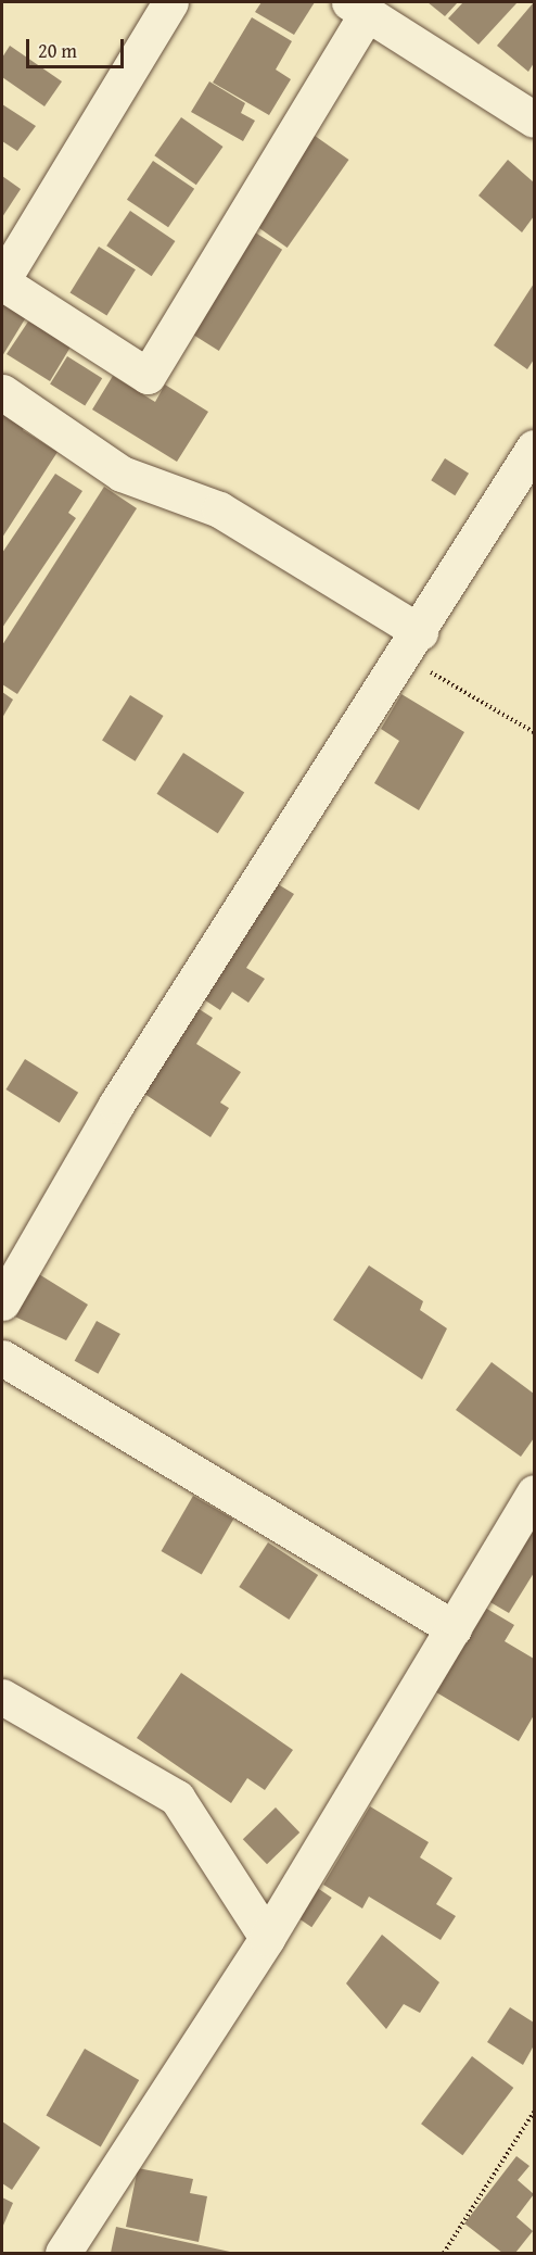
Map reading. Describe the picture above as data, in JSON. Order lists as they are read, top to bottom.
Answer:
{
  "scale_bar": "20 m"
}
